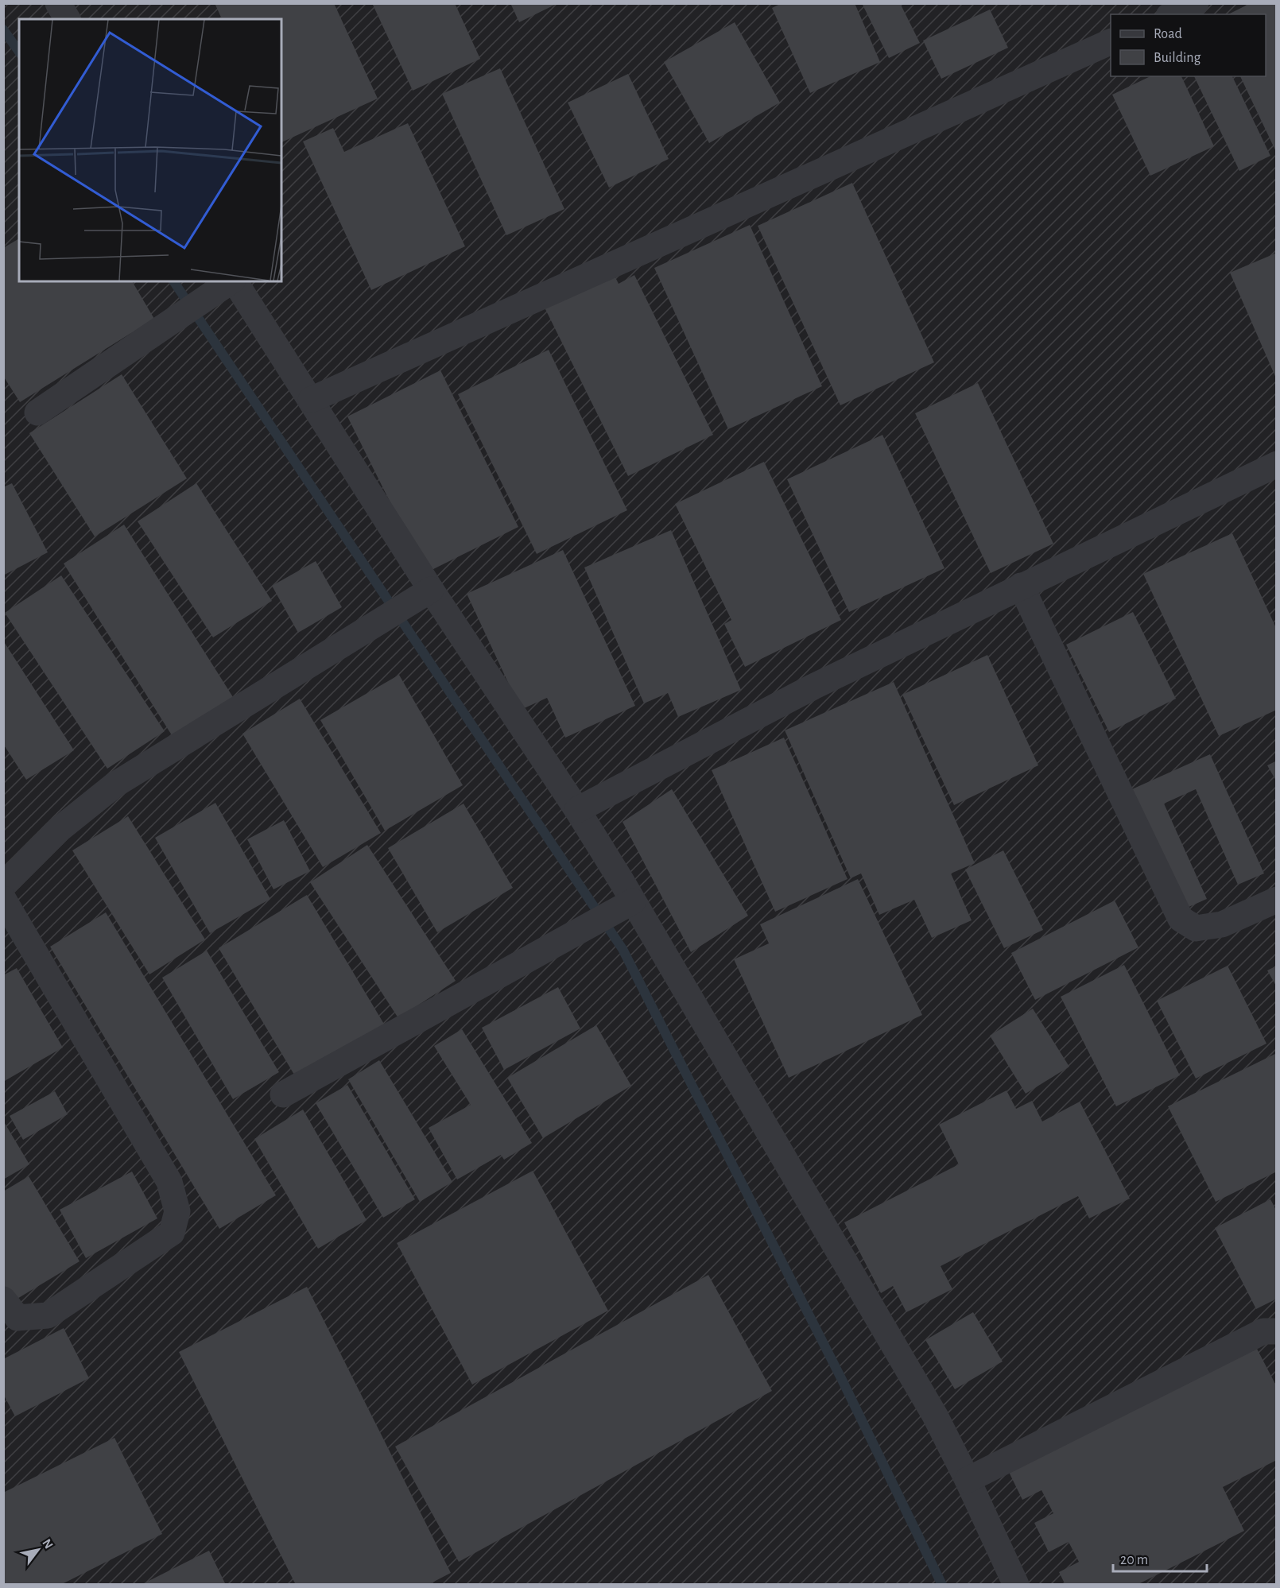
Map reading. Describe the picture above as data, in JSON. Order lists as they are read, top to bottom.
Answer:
{
  "legend": ["Road", "Building"],
  "scale_bar": "20 m",
  "north": "top right"
}
